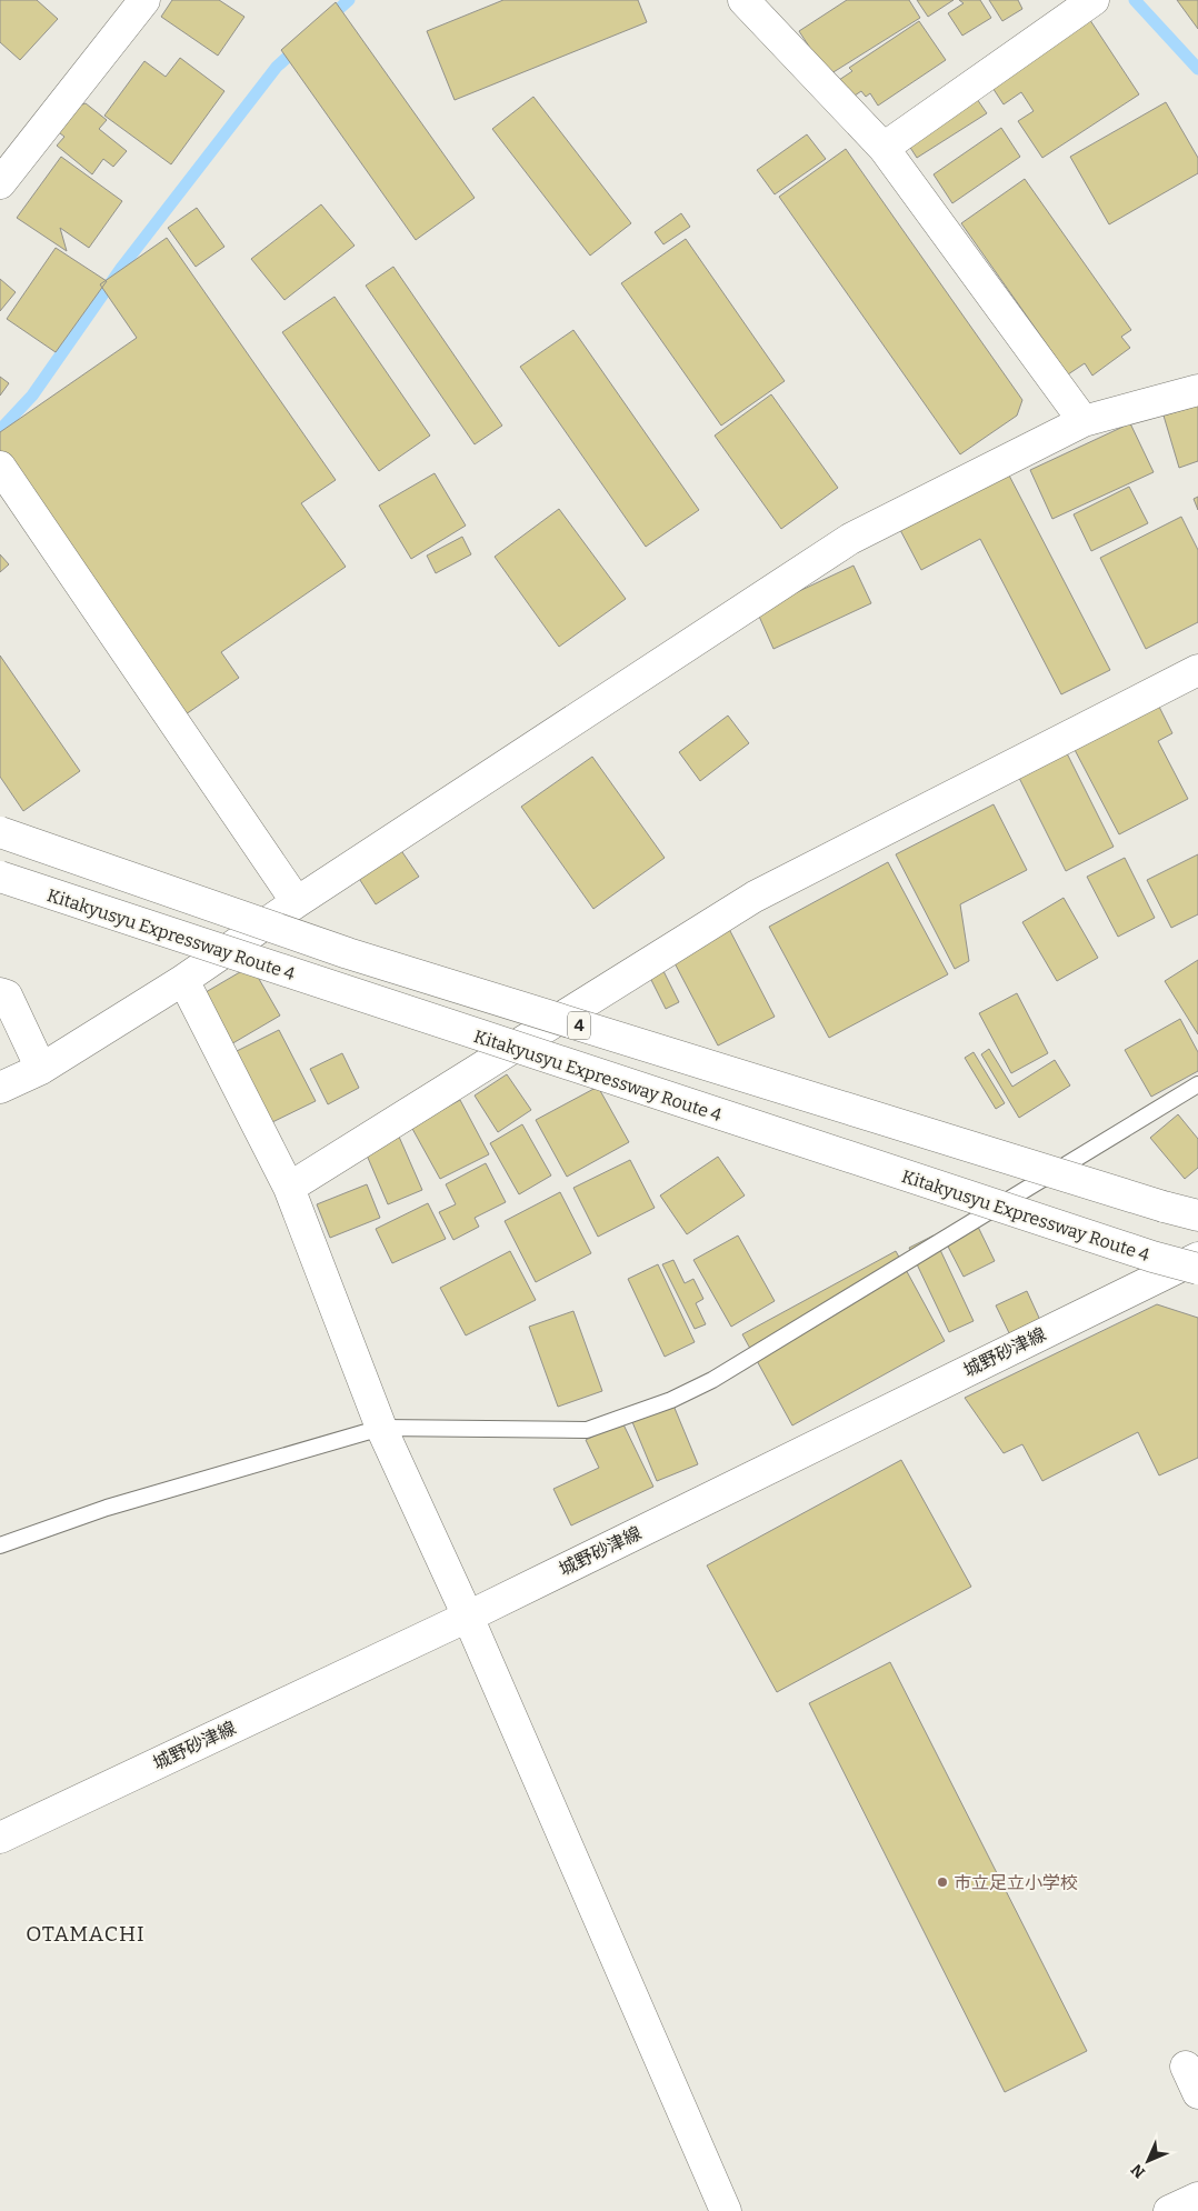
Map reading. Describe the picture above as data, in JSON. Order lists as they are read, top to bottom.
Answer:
{
  "streets": {
    "main road": ["Kitakyusyu Expressway Route 4", "4", "城野砂津線"]
  },
  "districts": ["OTAMACHI"],
  "places": ["市立足立小学校"],
  "north": "bottom left"
}
